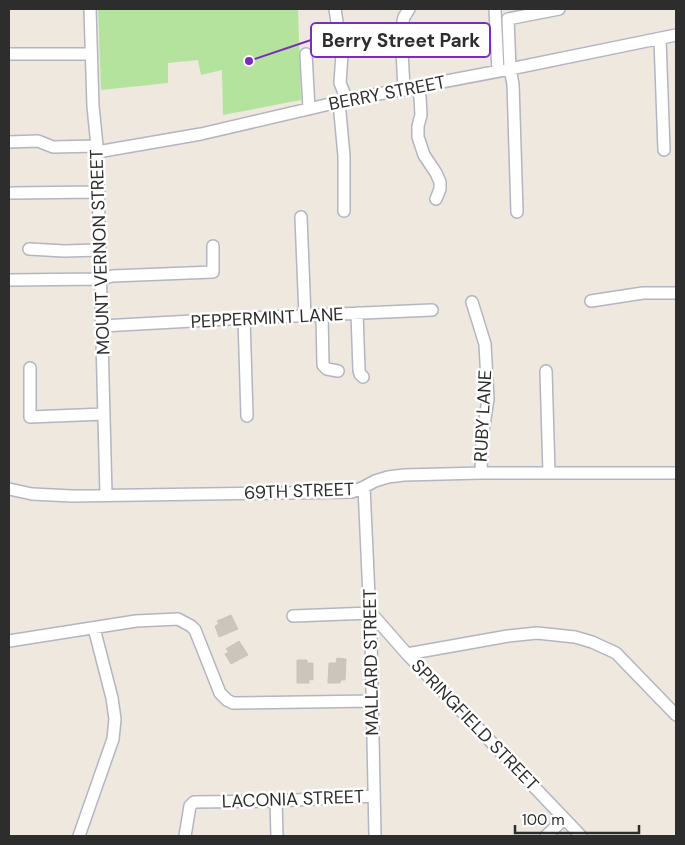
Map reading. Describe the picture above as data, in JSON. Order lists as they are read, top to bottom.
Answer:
{
  "streets": {
    "street": [
      "BERRY STREET",
      "MOUNT VERNON STREET",
      "PEPPERMINT LANE",
      "RUBY LANE",
      "69TH STREET",
      "MALLARD STREET",
      "SPRINGFIELD STREET",
      "LACONIA STREET"
    ]
  },
  "crossings": [
    ["BERRY STREET", "MOUNT VERNON STREET"],
    ["MOUNT VERNON STREET", "PEPPERMINT LANE"],
    ["MOUNT VERNON STREET", "69TH STREET"],
    ["RUBY LANE", "69TH STREET"],
    ["69TH STREET", "MALLARD STREET"],
    ["MALLARD STREET", "SPRINGFIELD STREET"],
    ["MALLARD STREET", "LACONIA STREET"]
  ],
  "places": ["Berry Street Park"],
  "scale_bar": "100 m"
}
